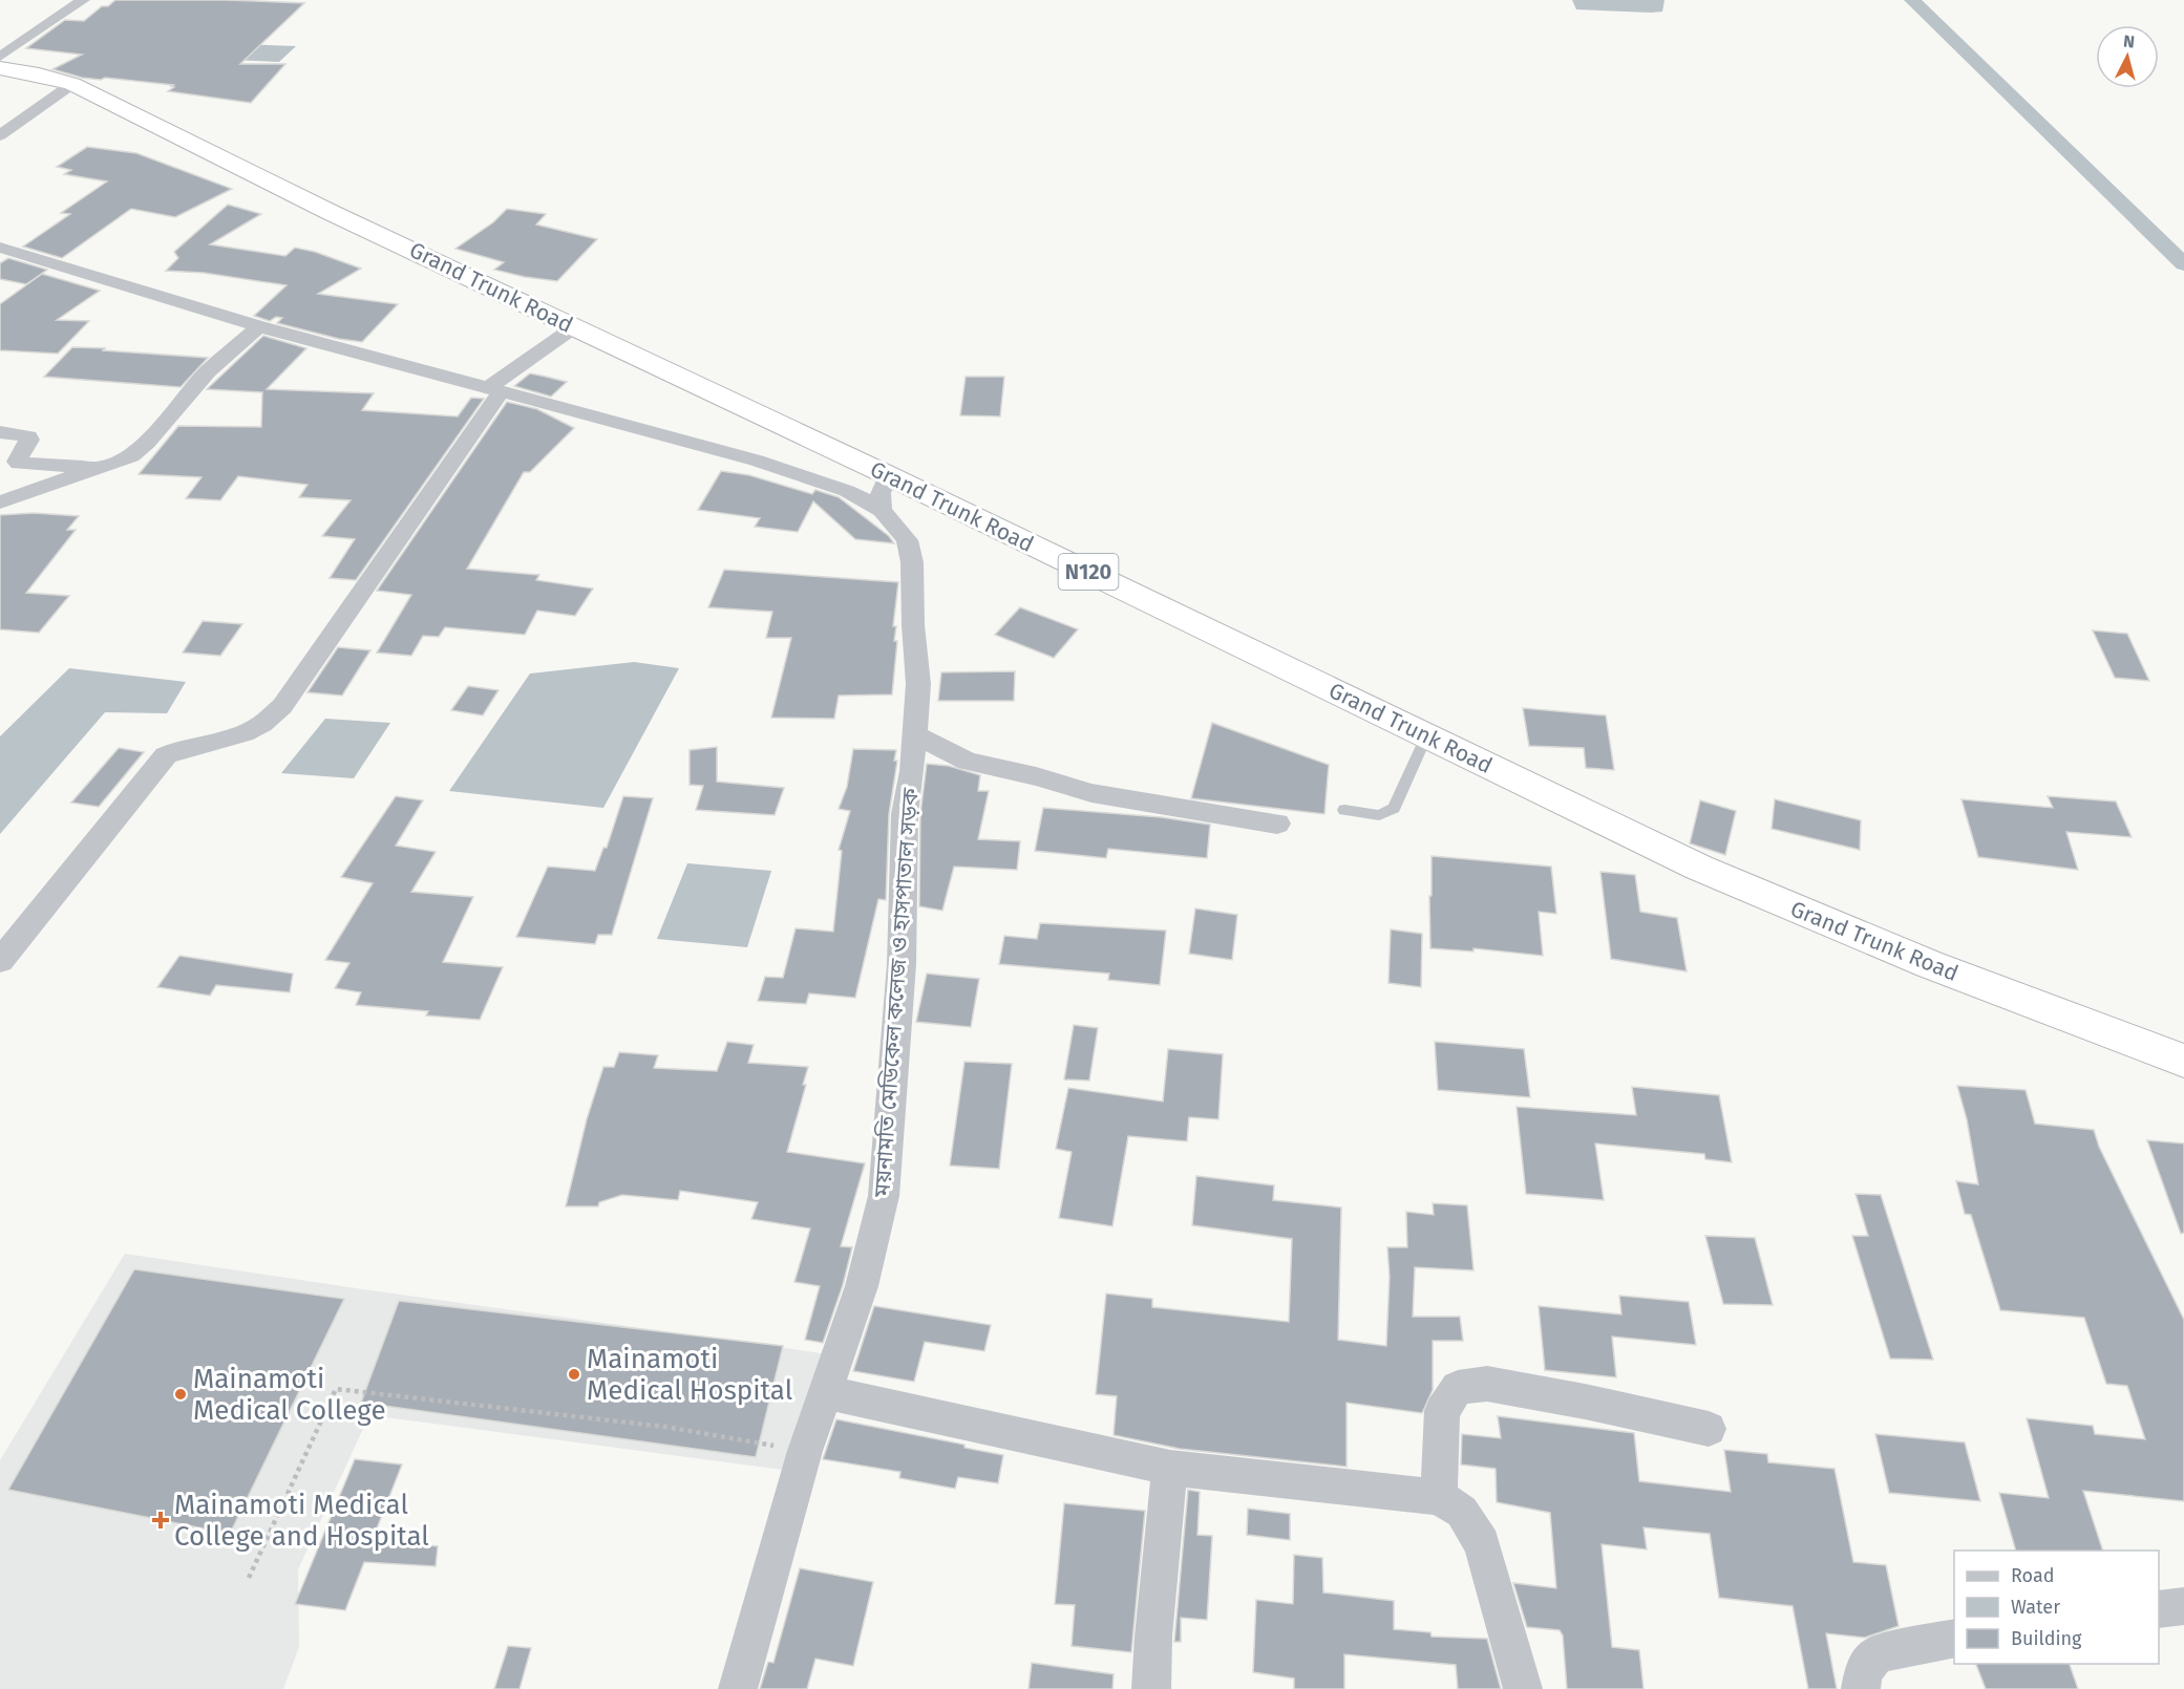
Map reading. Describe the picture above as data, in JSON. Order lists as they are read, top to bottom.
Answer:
{
  "streets": {
    "highway": ["Grand Trunk Road", "N120"],
    "street": ["ময়নামতি মেডিকেল কলেজ ও হাসপাতাল সড়ক"]
  },
  "places": {
    "other": ["Mainamoti Medical Hospital", "Mainamoti Medical College"],
    "health": ["Mainamoti Medical College and Hospital"]
  },
  "legend": ["Road", "Water", "Building"],
  "north": "top"
}
